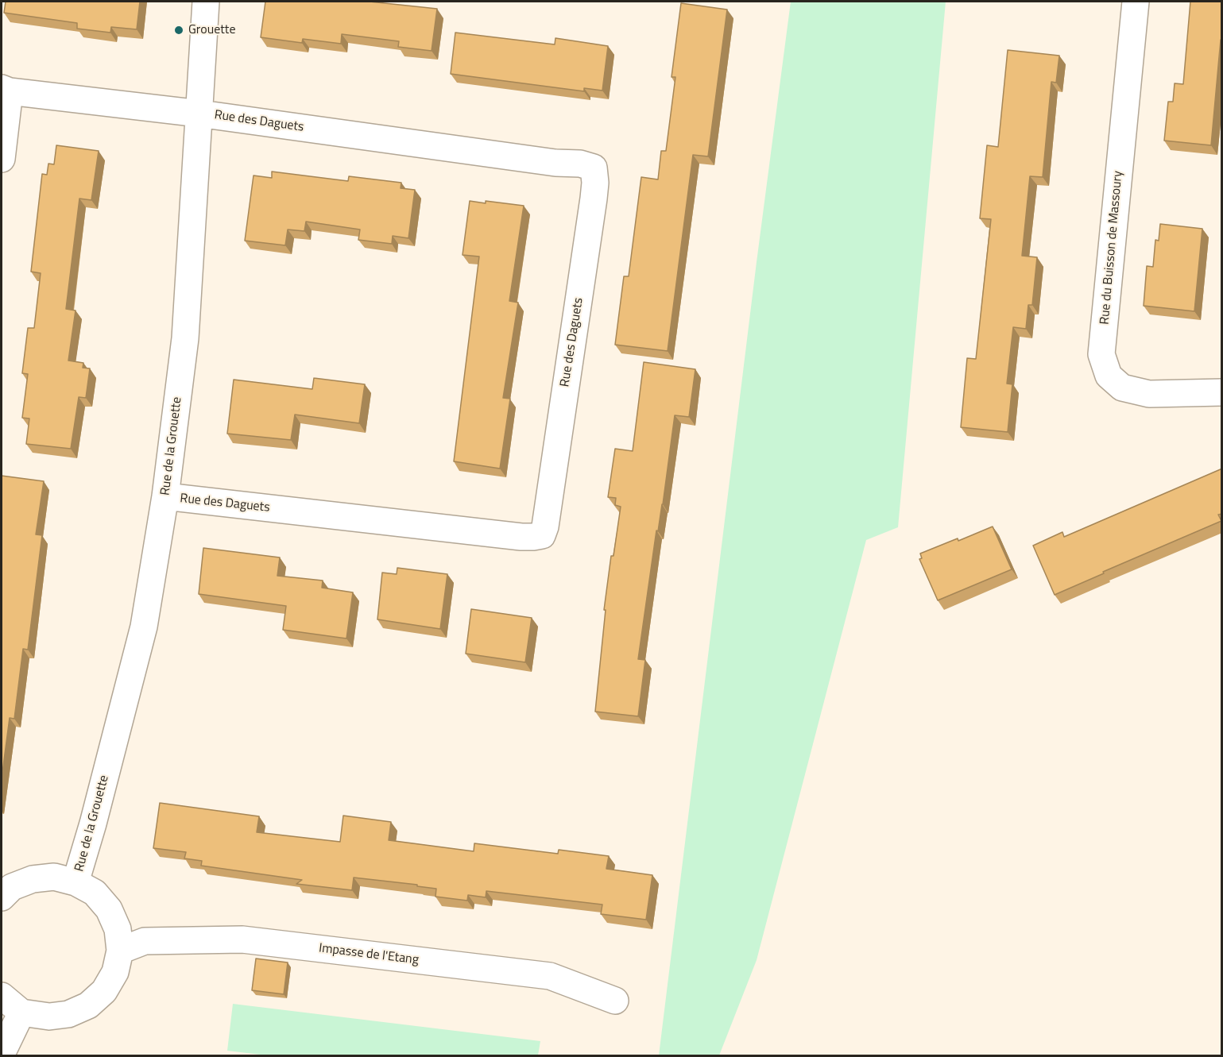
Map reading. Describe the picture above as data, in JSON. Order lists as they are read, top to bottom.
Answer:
{
  "streets": {
    "street": [
      "Rue des Daguets",
      "Rue du Buisson de Massoury",
      "Rue de la Grouette",
      "Impasse de l'Etang"
    ]
  },
  "crossings": [
    ["Rue des Daguets", "Rue de la Grouette"]
  ],
  "places": ["Grouette"]
}
